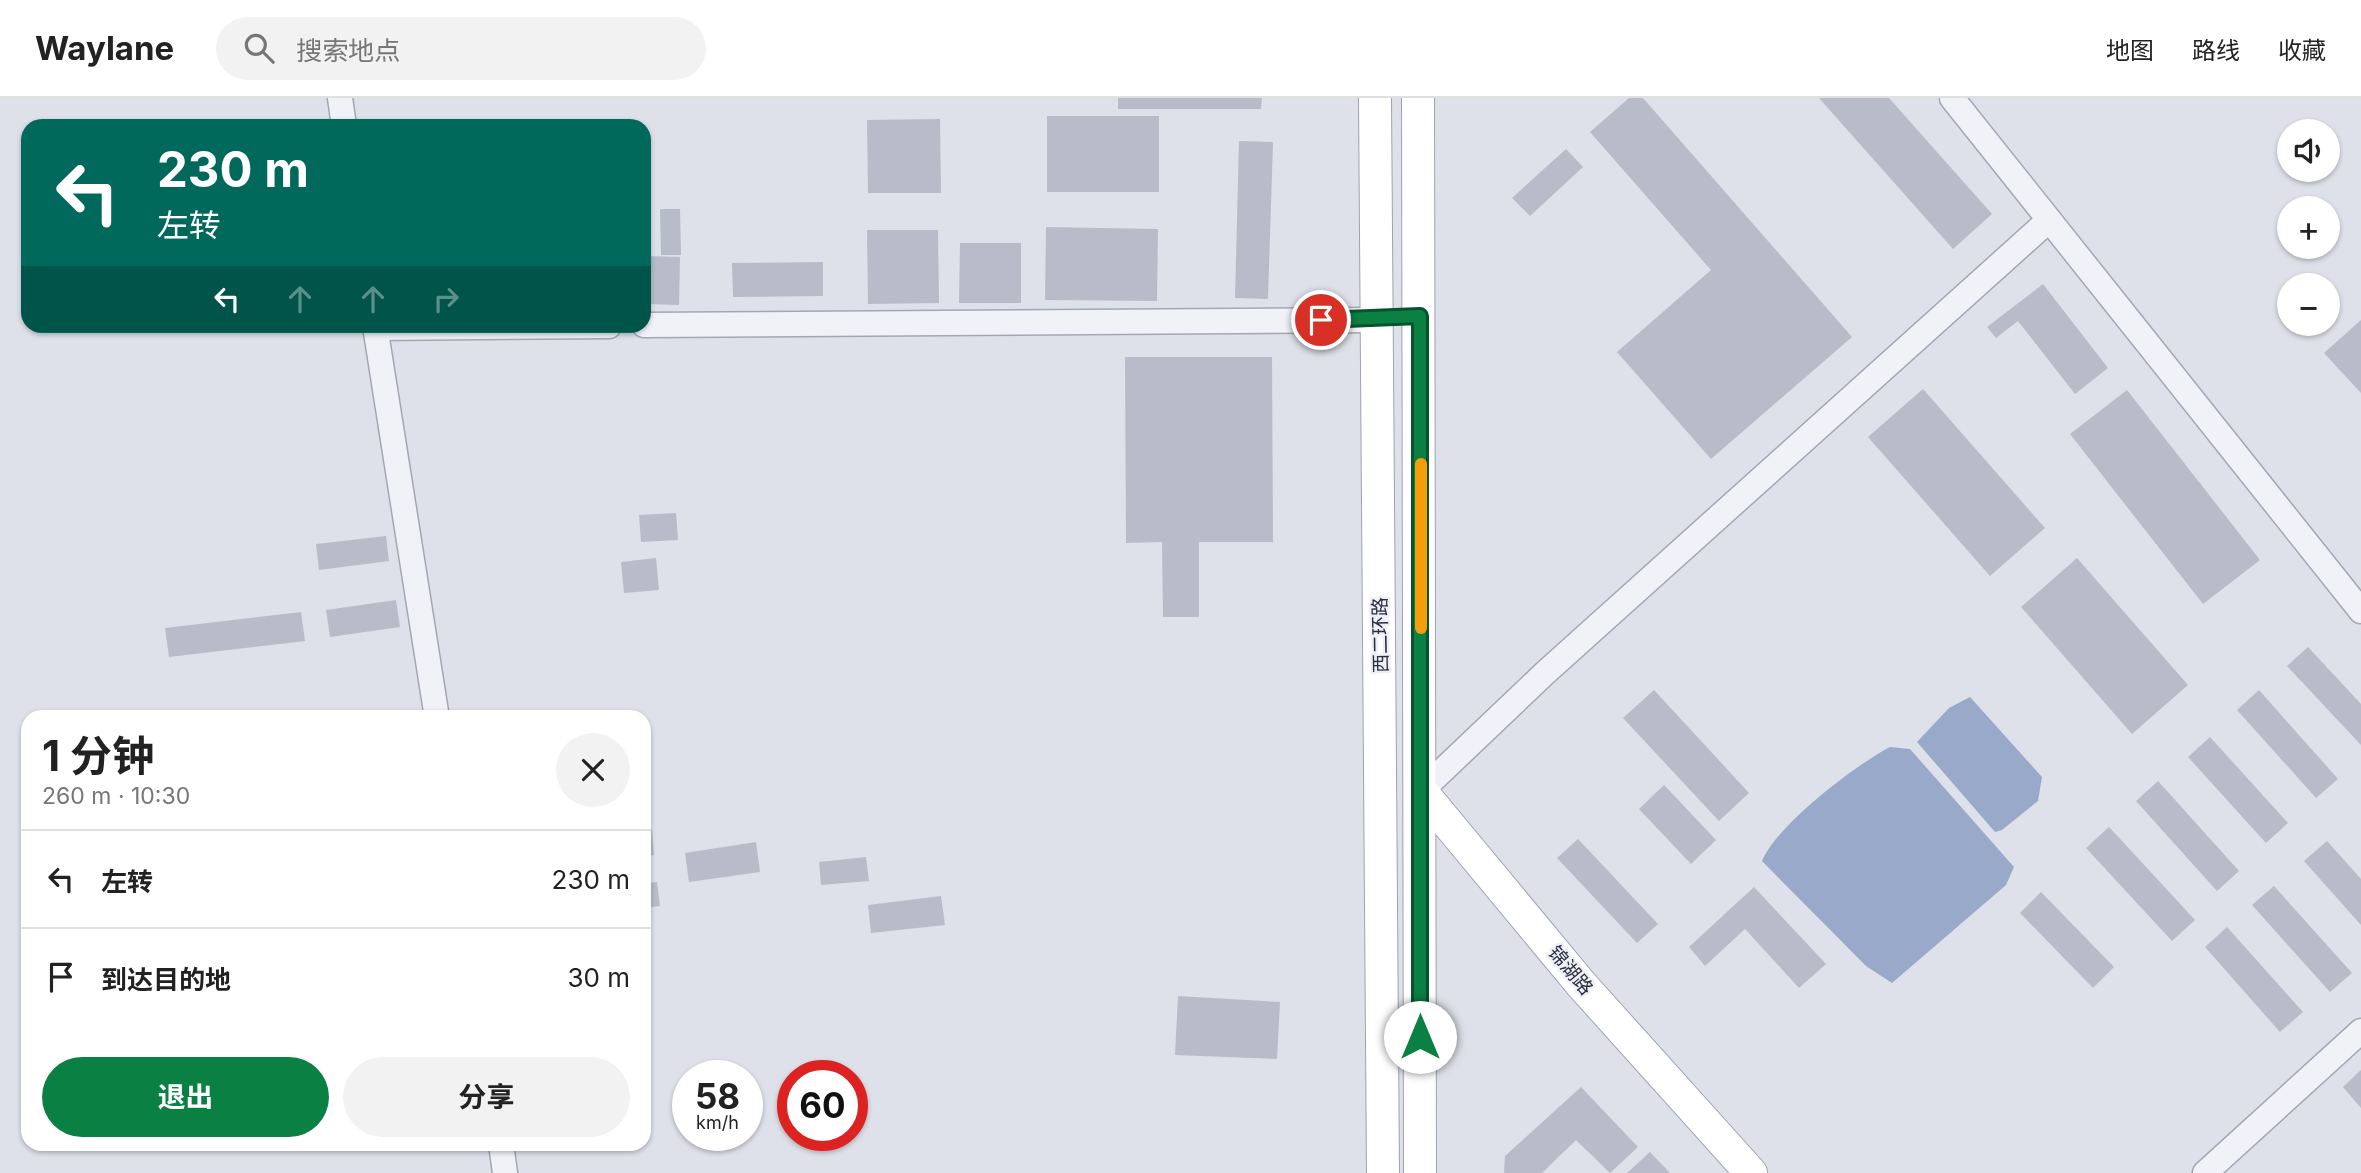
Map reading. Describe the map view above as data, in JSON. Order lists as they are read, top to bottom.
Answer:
{
  "streets": {
    "main road": ["西二环路", "锦湖路"]
  },
  "crossings": [
    ["西二环路", "锦湖路"]
  ],
  "page": {
    "header": "Waylane",
    "search": "搜索地点",
    "nav": ["地图", "路线", "收藏"],
    "map_buttons": ["+", "−"],
    "turn": ["230 m", "左转"],
    "heading": ["1 分钟", "260 m · 10:30"],
    "list": [
      {
        "name": "左转",
        "value": "230 m"
      },
      {
        "name": "到达目的地",
        "value": "30 m"
      }
    ],
    "buttons": ["退出", "分享"],
    "speed": "58 km/h",
    "limit": "60"
  }
}
